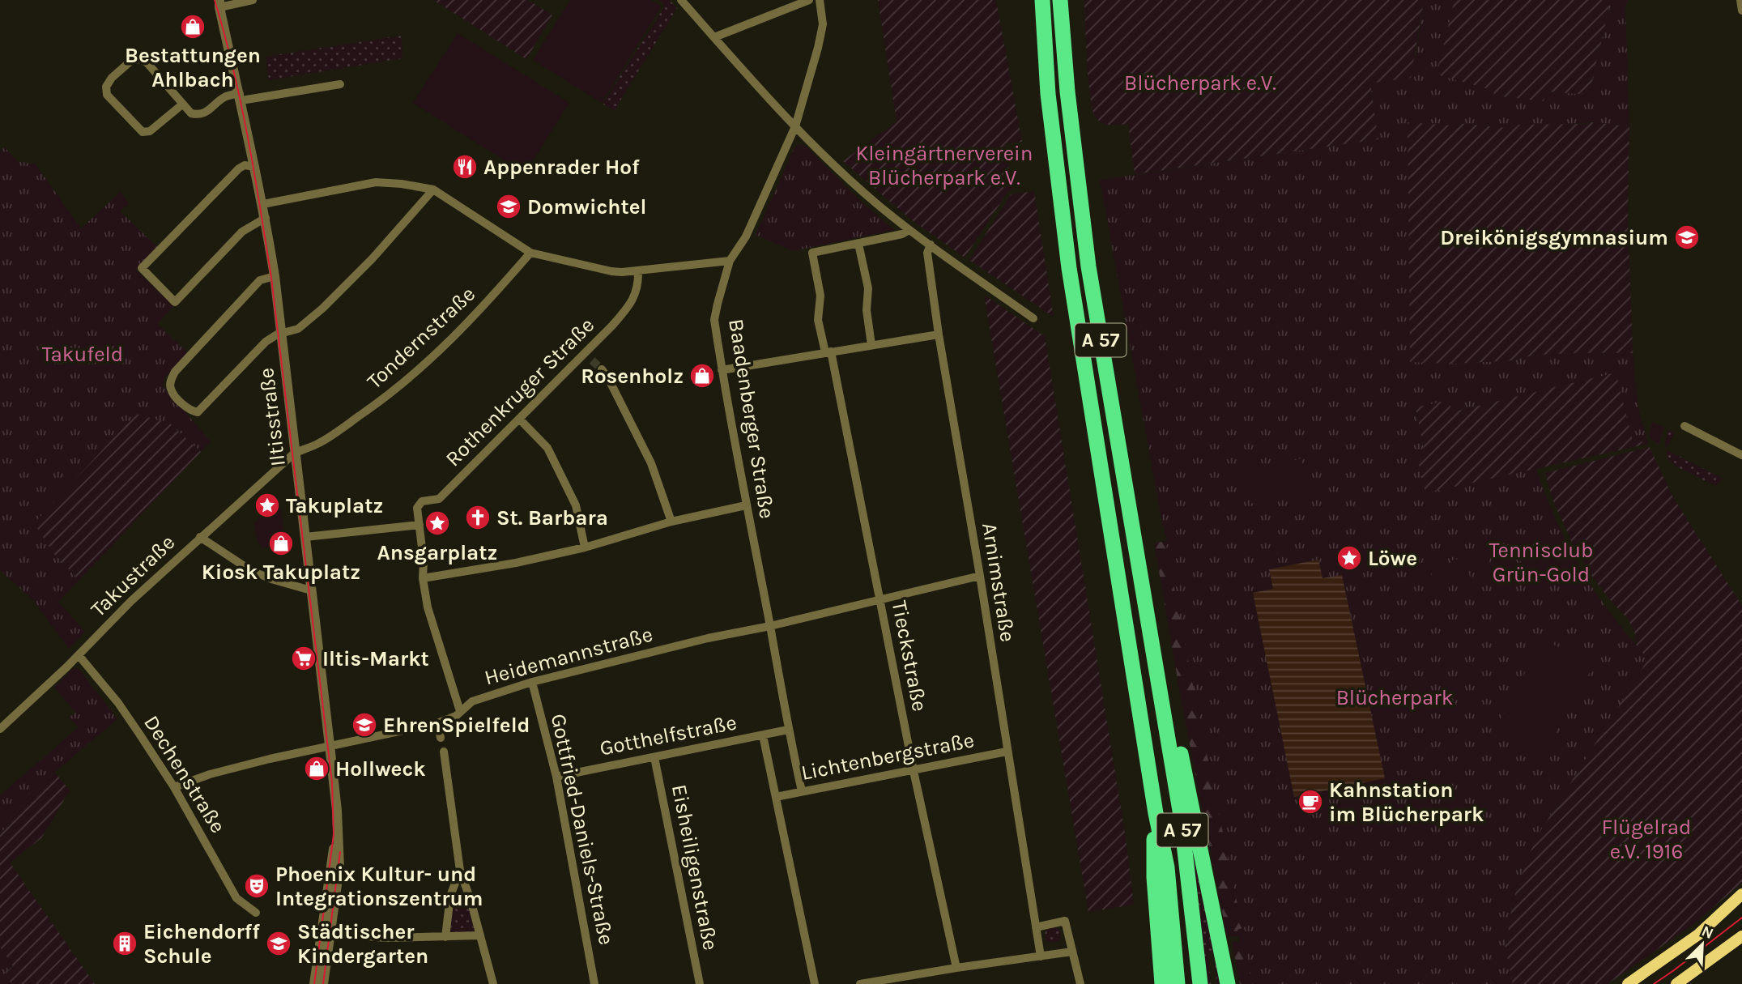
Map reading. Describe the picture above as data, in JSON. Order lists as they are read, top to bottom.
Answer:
{
  "streets": {
    "highway": ["A 57"],
    "street": [
      "Tondernstraße",
      "Rothenkruger Straße",
      "Iltisstraße",
      "Baadenberger Straße",
      "Takustraße",
      "Arnimstraße",
      "Heidemannstraße",
      "Tieckstraße",
      "Gotthelfstraße",
      "Lichtenbergstraße",
      "Dechenstraße",
      "Gottfried-Daniels-Straße",
      "Eisheiligenstraße"
    ]
  },
  "crossings": [
    ["Tondernstraße", "Iltisstraße"],
    ["Tondernstraße", "Takustraße"],
    ["Iltisstraße", "Takustraße"],
    ["Iltisstraße", "Heidemannstraße"],
    ["Baadenberger Straße", "Heidemannstraße"],
    ["Baadenberger Straße", "Gotthelfstraße"],
    ["Baadenberger Straße", "Lichtenbergstraße"],
    ["Takustraße", "Dechenstraße"],
    ["Arnimstraße", "Heidemannstraße"],
    ["Arnimstraße", "Lichtenbergstraße"],
    ["Heidemannstraße", "Tieckstraße"],
    ["Heidemannstraße", "Dechenstraße"],
    ["Heidemannstraße", "Gottfried-Daniels-Straße"],
    ["Tieckstraße", "Lichtenbergstraße"],
    ["Gotthelfstraße", "Gottfried-Daniels-Straße"],
    ["Gotthelfstraße", "Eisheiligenstraße"]
  ],
  "parks": [
    "Blücherpark e.V.",
    "Kleingärtnerverein Blücherpark e.V.",
    "Takufeld",
    "Tennisclub Grün-Gold",
    "Blücherpark",
    "Flügelrad e.V. 1916"
  ],
  "places": {
    "shop": [
      "Bestattungen Ahlbach",
      "Rosenholz",
      "Kiosk Takuplatz",
      "Hollweck"
    ],
    "restaurant": ["Appenrader Hof"],
    "school or university": [
      "Domwichtel",
      "Dreikönigsgymnasium",
      "EhrenSpielfeld",
      "Städtischer Kindergarten"
    ],
    "place": ["Takuplatz", "Ansgarplatz", "Löwe"],
    "church": ["St. Barbara"],
    "supermarket": ["Iltis-Markt"],
    "cafe": ["Kahnstation im Blücherpark"],
    "theatre": ["Phoenix Kultur- und Integrationszentrum"],
    "building": ["Eichendorff Schule"]
  },
  "north": "top right"
}
